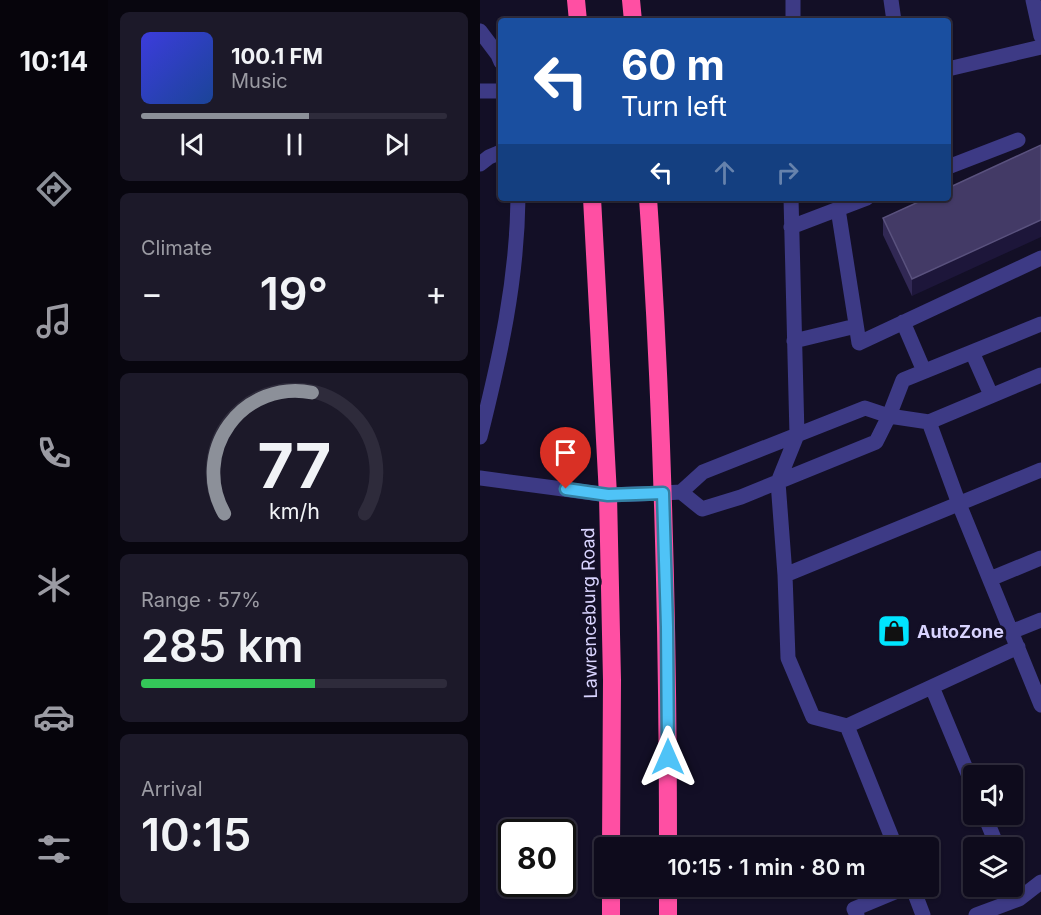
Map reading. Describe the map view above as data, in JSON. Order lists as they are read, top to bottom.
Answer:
{
  "streets": {
    "highway": ["Lawrenceburg Road"]
  },
  "places": {
    "shop": ["AutoZone"]
  },
  "page": {
    "tabs": "10:14",
    "turn": ["60 m", "Turn left"],
    "song": ["100.1 FM", "Music"],
    "tile": [
      "Climate",
      ["Range · 57%", "285 km"],
      ["Arrival", "10:15"]
    ],
    "heat": ["−", "19°", "+"],
    "limit": "80",
    "trip": "10:15 · 1 min · 80 m",
    "gauge": ["77", "km/h"]
  }
}
